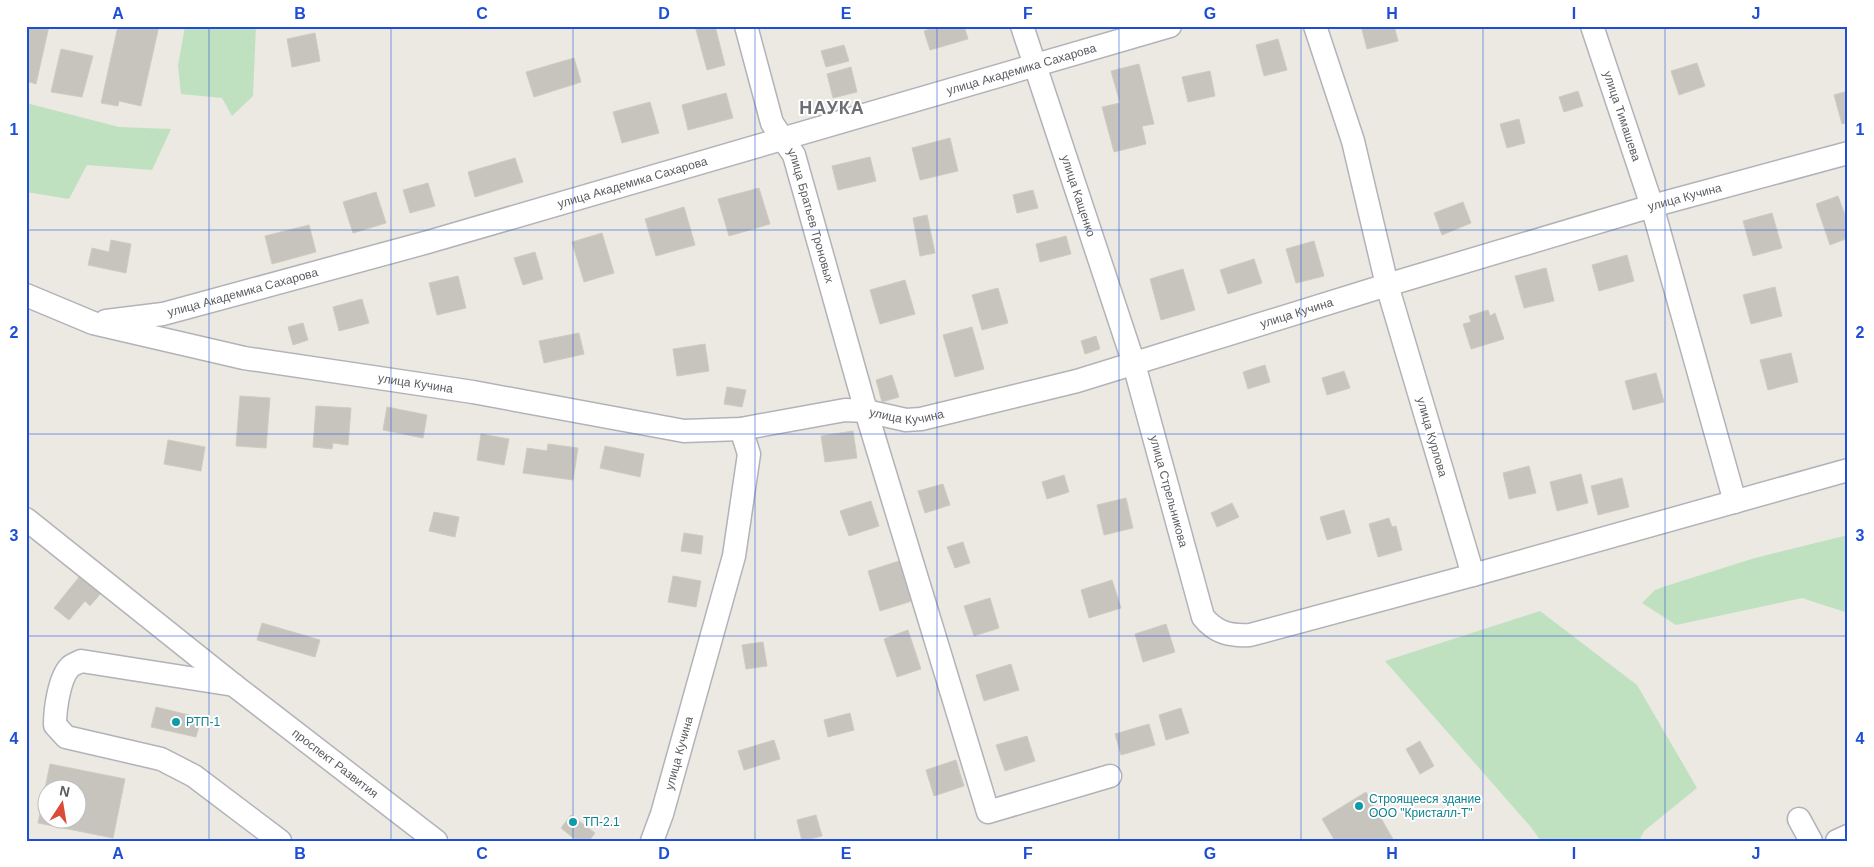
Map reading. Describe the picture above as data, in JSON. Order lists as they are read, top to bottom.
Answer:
{
  "streets": {
    "street": [
      "улица Академика Сахарова",
      "улица Тимашева",
      "улица Кащенко",
      "улица Кучина",
      "улица Братьев Троновых",
      "улица Курлова",
      "улица Стрельникова",
      "проспект Развития"
    ]
  },
  "crossings": [
    ["улица Академика Сахарова", "улица Кащенко"],
    ["улица Академика Сахарова", "улица Кучина"],
    ["улица Академика Сахарова", "улица Братьев Троновых"],
    ["улица Тимашева", "улица Кучина"],
    ["улица Кащенко", "улица Кучина"],
    ["улица Кащенко", "улица Стрельникова"],
    ["улица Кучина", "улица Братьев Троновых"],
    ["улица Кучина", "улица Курлова"],
    ["улица Кучина", "улица Стрельникова"],
    ["улица Курлова", "улица Стрельникова"]
  ],
  "districts": ["НАУКА"],
  "places": ["РТП-1", "Строящееся здание ООО \"Кристалл-Т\"", "ТП-2.1"],
  "north": "top",
  "grid": {
    "columns": [
      "A",
      "B",
      "C",
      "D",
      "E",
      "F",
      "G",
      "H",
      "I",
      "J"
    ],
    "rows": [
      "1",
      "2",
      "3",
      "4"
    ]
  }
}
